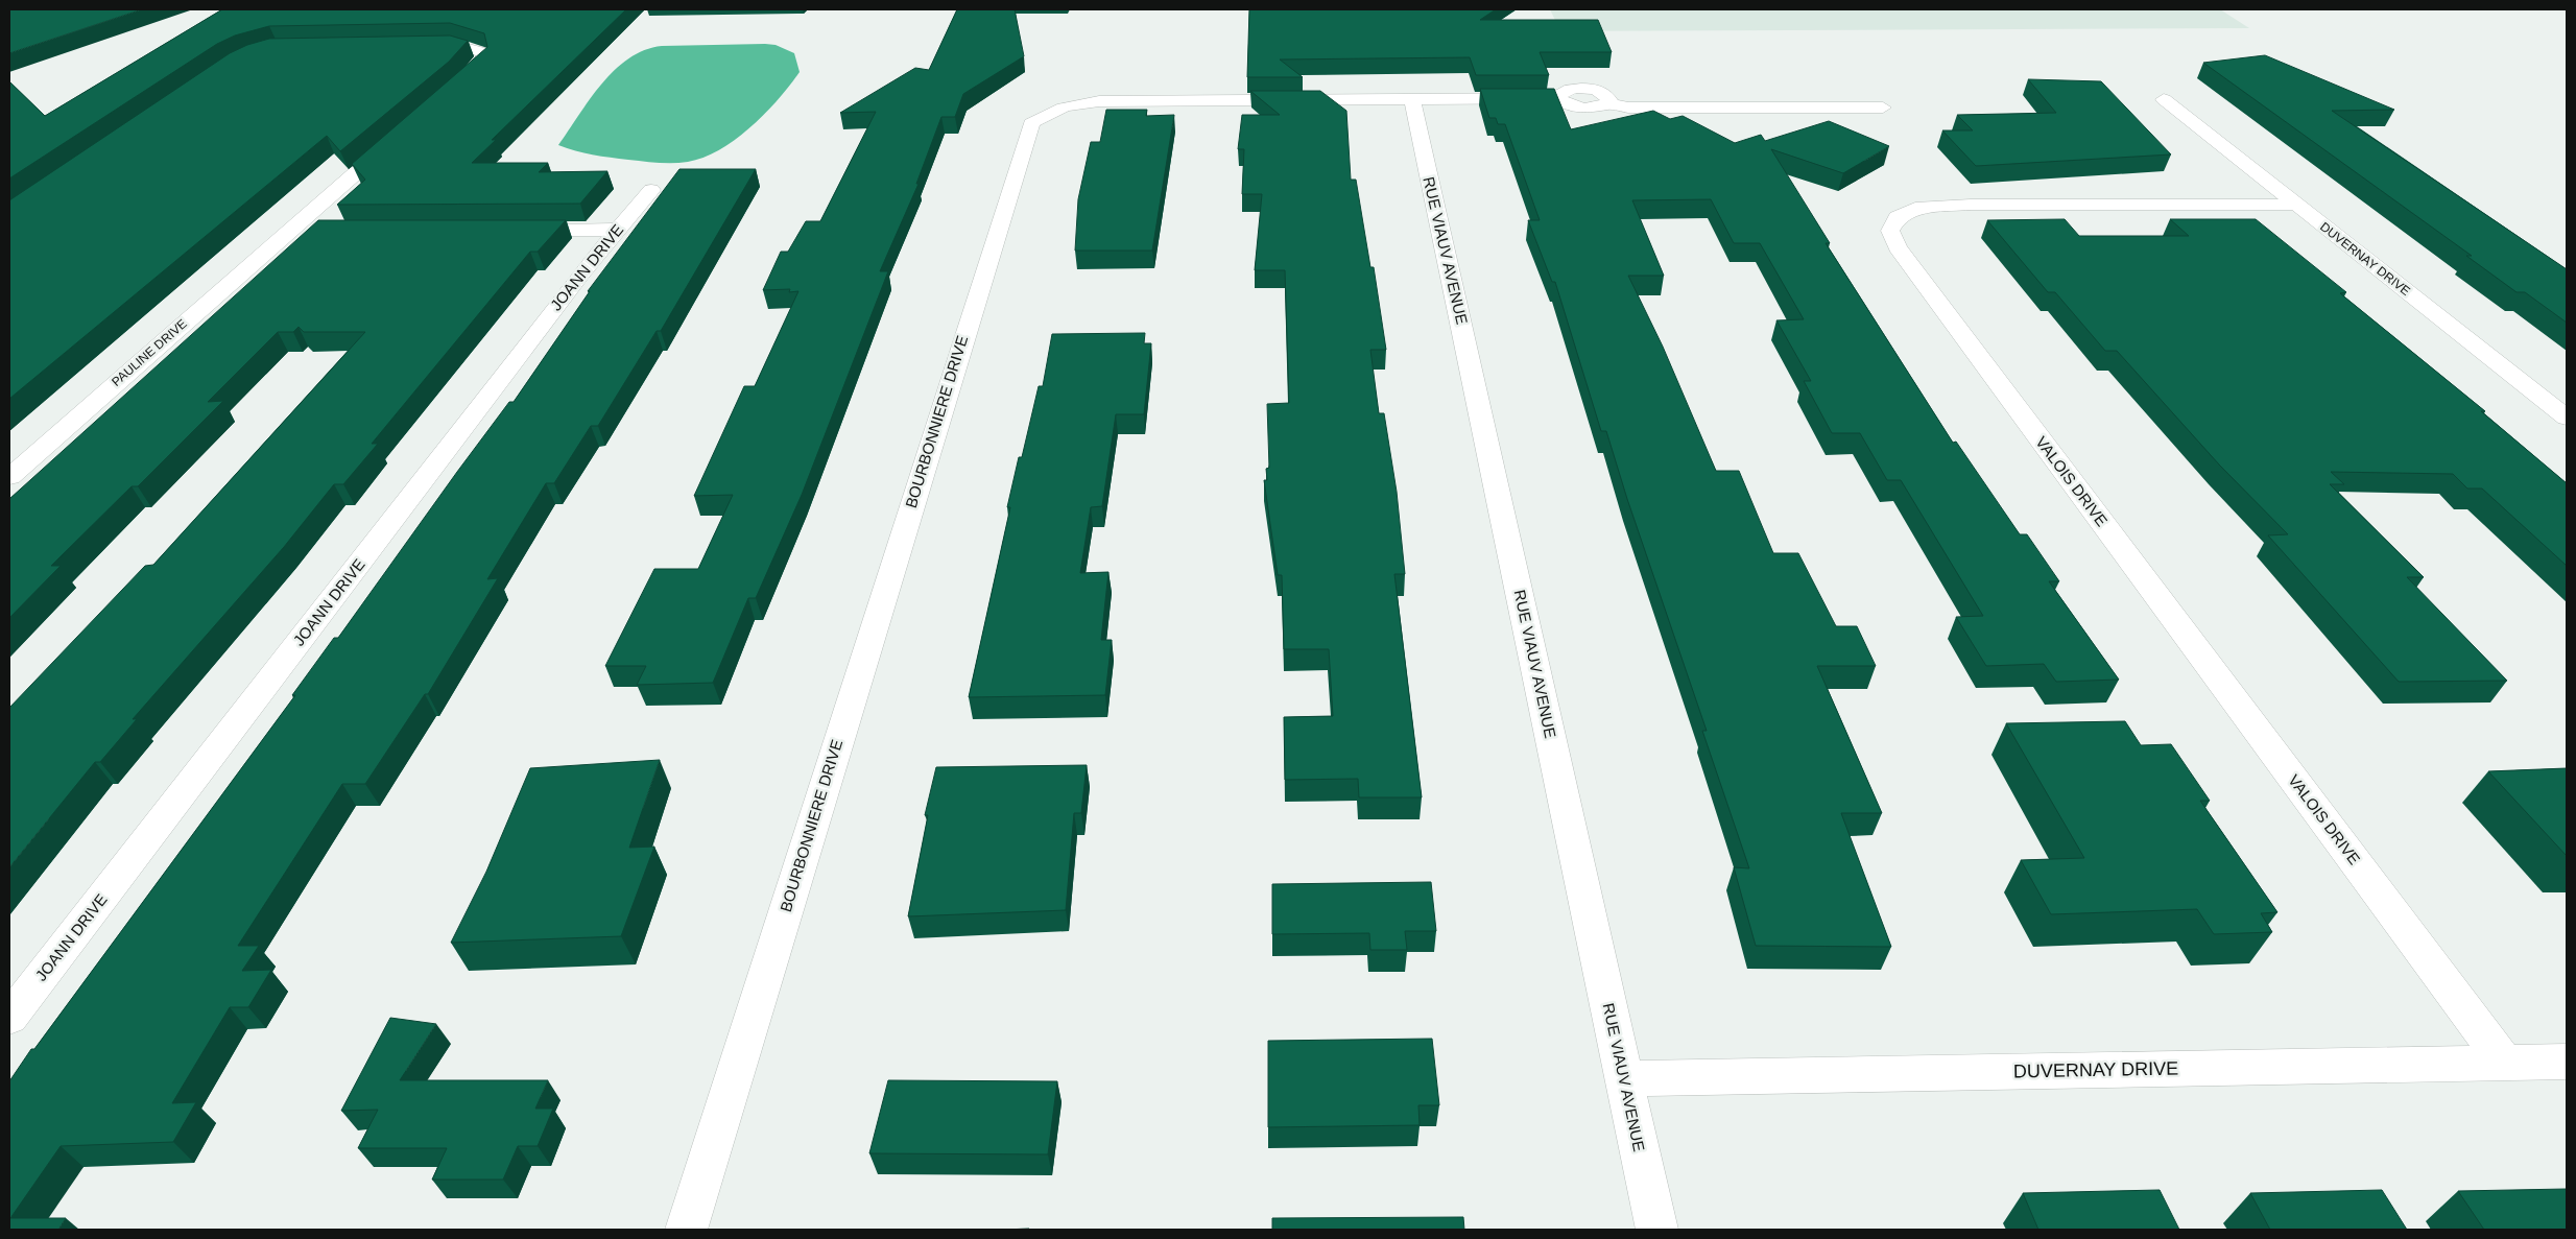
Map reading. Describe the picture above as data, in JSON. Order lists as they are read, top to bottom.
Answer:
{
  "streets": {
    "street": [
      "RUE VIAUV AVENUE",
      "DUVERNAY DRIVE",
      "JOANN DRIVE",
      "PAULINE DRIVE",
      "BOURBONNIERE DRIVE",
      "VALOIS DRIVE"
    ]
  },
  "crossings": [
    ["RUE VIAUV AVENUE", "DUVERNAY DRIVE"],
    ["RUE VIAUV AVENUE", "BOURBONNIERE DRIVE"],
    ["DUVERNAY DRIVE", "VALOIS DRIVE"]
  ]
}
